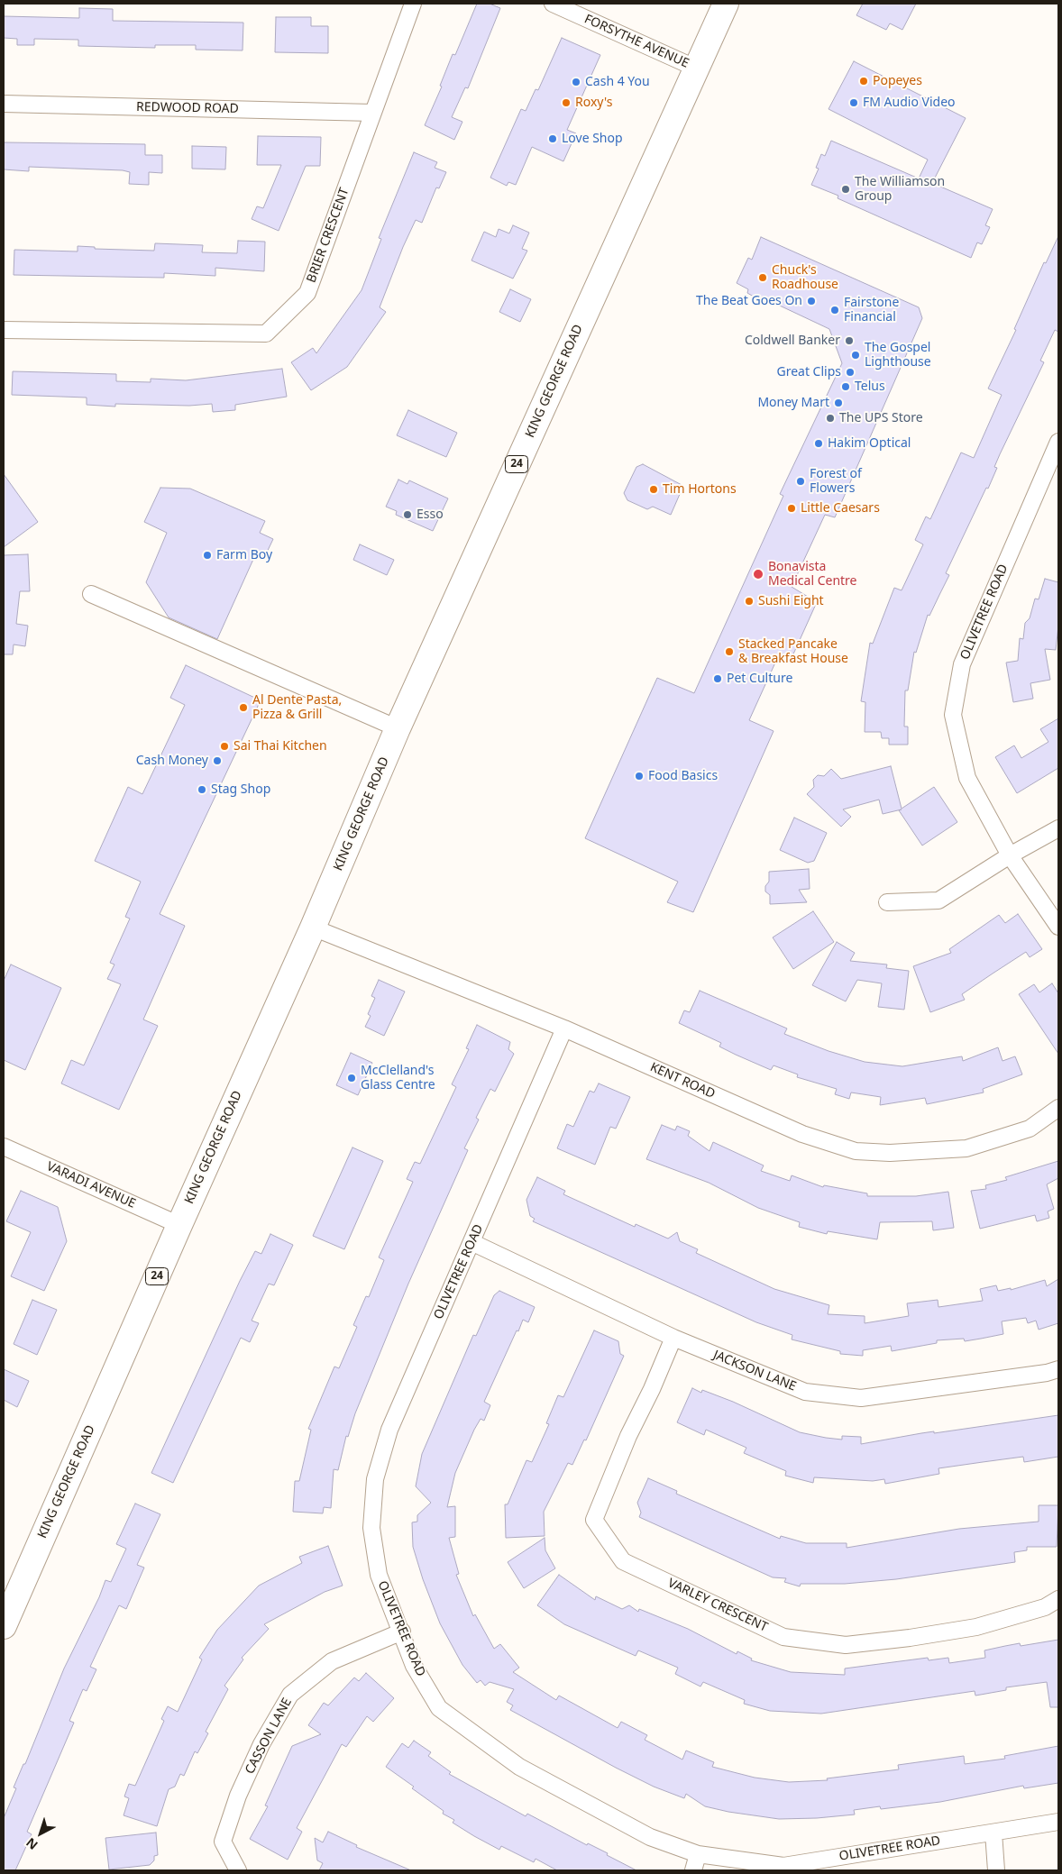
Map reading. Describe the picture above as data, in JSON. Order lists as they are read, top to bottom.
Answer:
{
  "streets": {
    "main road": ["KING GEORGE ROAD", "24"],
    "street": [
      "FORSYTHE AVENUE",
      "REDWOOD ROAD",
      "BRIER CRESCENT",
      "OLIVETREE ROAD",
      "KENT ROAD",
      "VARADI AVENUE",
      "JACKSON LANE",
      "VARLEY CRESCENT",
      "CASSON LANE"
    ]
  },
  "crossings": [
    ["FORSYTHE AVENUE", "KING GEORGE ROAD"],
    ["REDWOOD ROAD", "BRIER CRESCENT"],
    ["KING GEORGE ROAD", "KENT ROAD"],
    ["KING GEORGE ROAD", "VARADI AVENUE"],
    ["OLIVETREE ROAD", "KENT ROAD"],
    ["OLIVETREE ROAD", "JACKSON LANE"],
    ["OLIVETREE ROAD", "CASSON LANE"],
    ["JACKSON LANE", "VARLEY CRESCENT"]
  ],
  "places": [
    "Popeyes",
    "Cash 4 You",
    "Roxy's",
    "FM Audio Video",
    "Love Shop",
    "The Williamson Group",
    "Chuck's Roadhouse",
    "The Beat Goes On",
    "Fairstone Financial",
    "Coldwell Banker",
    "The Gospel Lighthouse",
    "Great Clips",
    "Telus",
    "Money Mart",
    "The UPS Store",
    "Hakim Optical",
    "Forest of Flowers",
    "Tim Hortons",
    "Little Caesars",
    "Esso",
    "Farm Boy",
    "Bonavista Medical Centre",
    "Sushi Eight",
    "Stacked Pancake & Breakfast House",
    "Pet Culture",
    "Al Dente Pasta, Pizza & Grill",
    "Sai Thai Kitchen",
    "Cash Money",
    "Food Basics",
    "Stag Shop",
    "McClelland's Glass Centre"
  ],
  "north": "bottom left"
}
